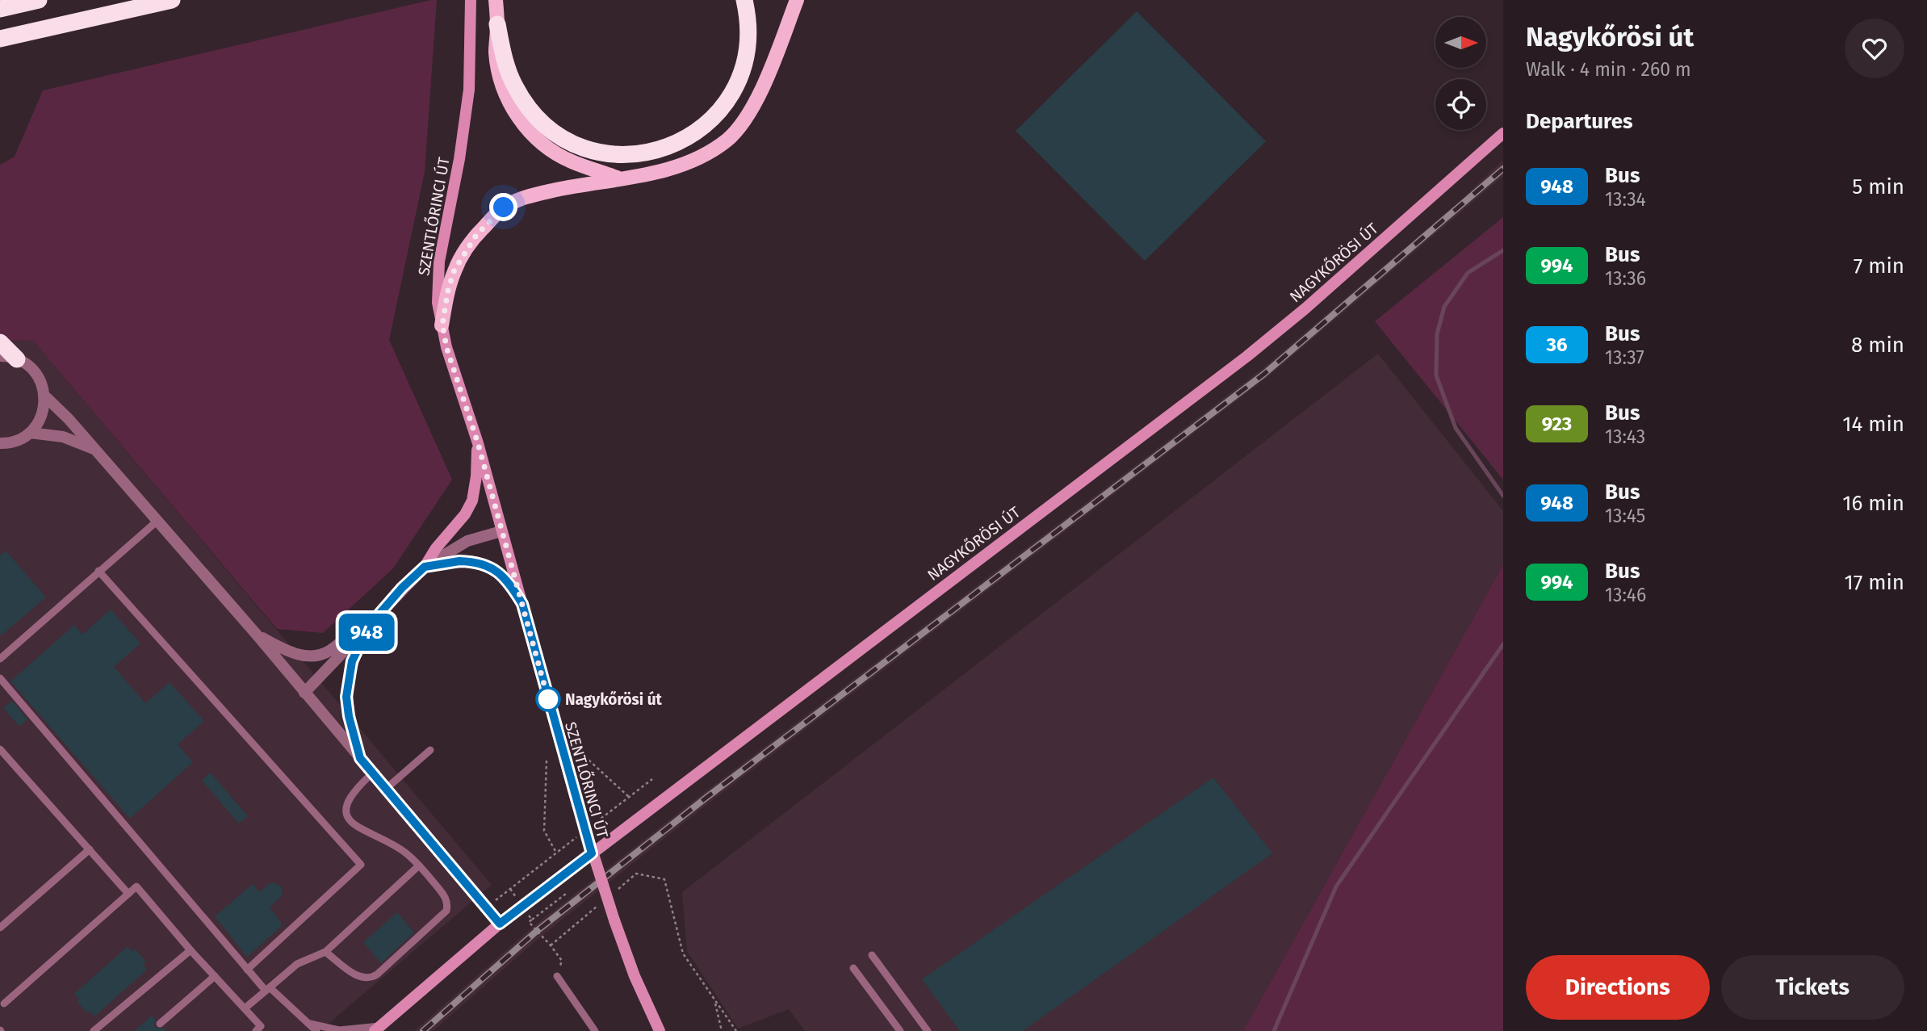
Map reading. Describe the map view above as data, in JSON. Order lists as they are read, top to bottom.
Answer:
{
  "streets": {
    "main road": ["SZENTLŐRINCI ÚT", "NAGYKŐRÖSI ÚT"]
  },
  "places": ["Nagykőrösi út"],
  "lines": ["bus line 948"],
  "north": "right",
  "page": {
    "on_map": "948",
    "heading": [
      ["Nagykőrösi út", "Walk · 4 min · 260 m"],
      "Departures"
    ],
    "list": [
      {
        "mark": "948",
        "name": "Bus",
        "note": "13:34",
        "value": "5 min"
      },
      {
        "mark": "994",
        "name": "Bus",
        "note": "13:36",
        "value": "7 min"
      },
      {
        "mark": "36",
        "name": "Bus",
        "note": "13:37",
        "value": "8 min"
      },
      {
        "mark": "923",
        "name": "Bus",
        "note": "13:43",
        "value": "14 min"
      },
      {
        "mark": "948",
        "name": "Bus",
        "note": "13:45",
        "value": "16 min"
      },
      {
        "mark": "994",
        "name": "Bus",
        "note": "13:46",
        "value": "17 min"
      }
    ],
    "buttons": ["Directions", "Tickets"]
  }
}
